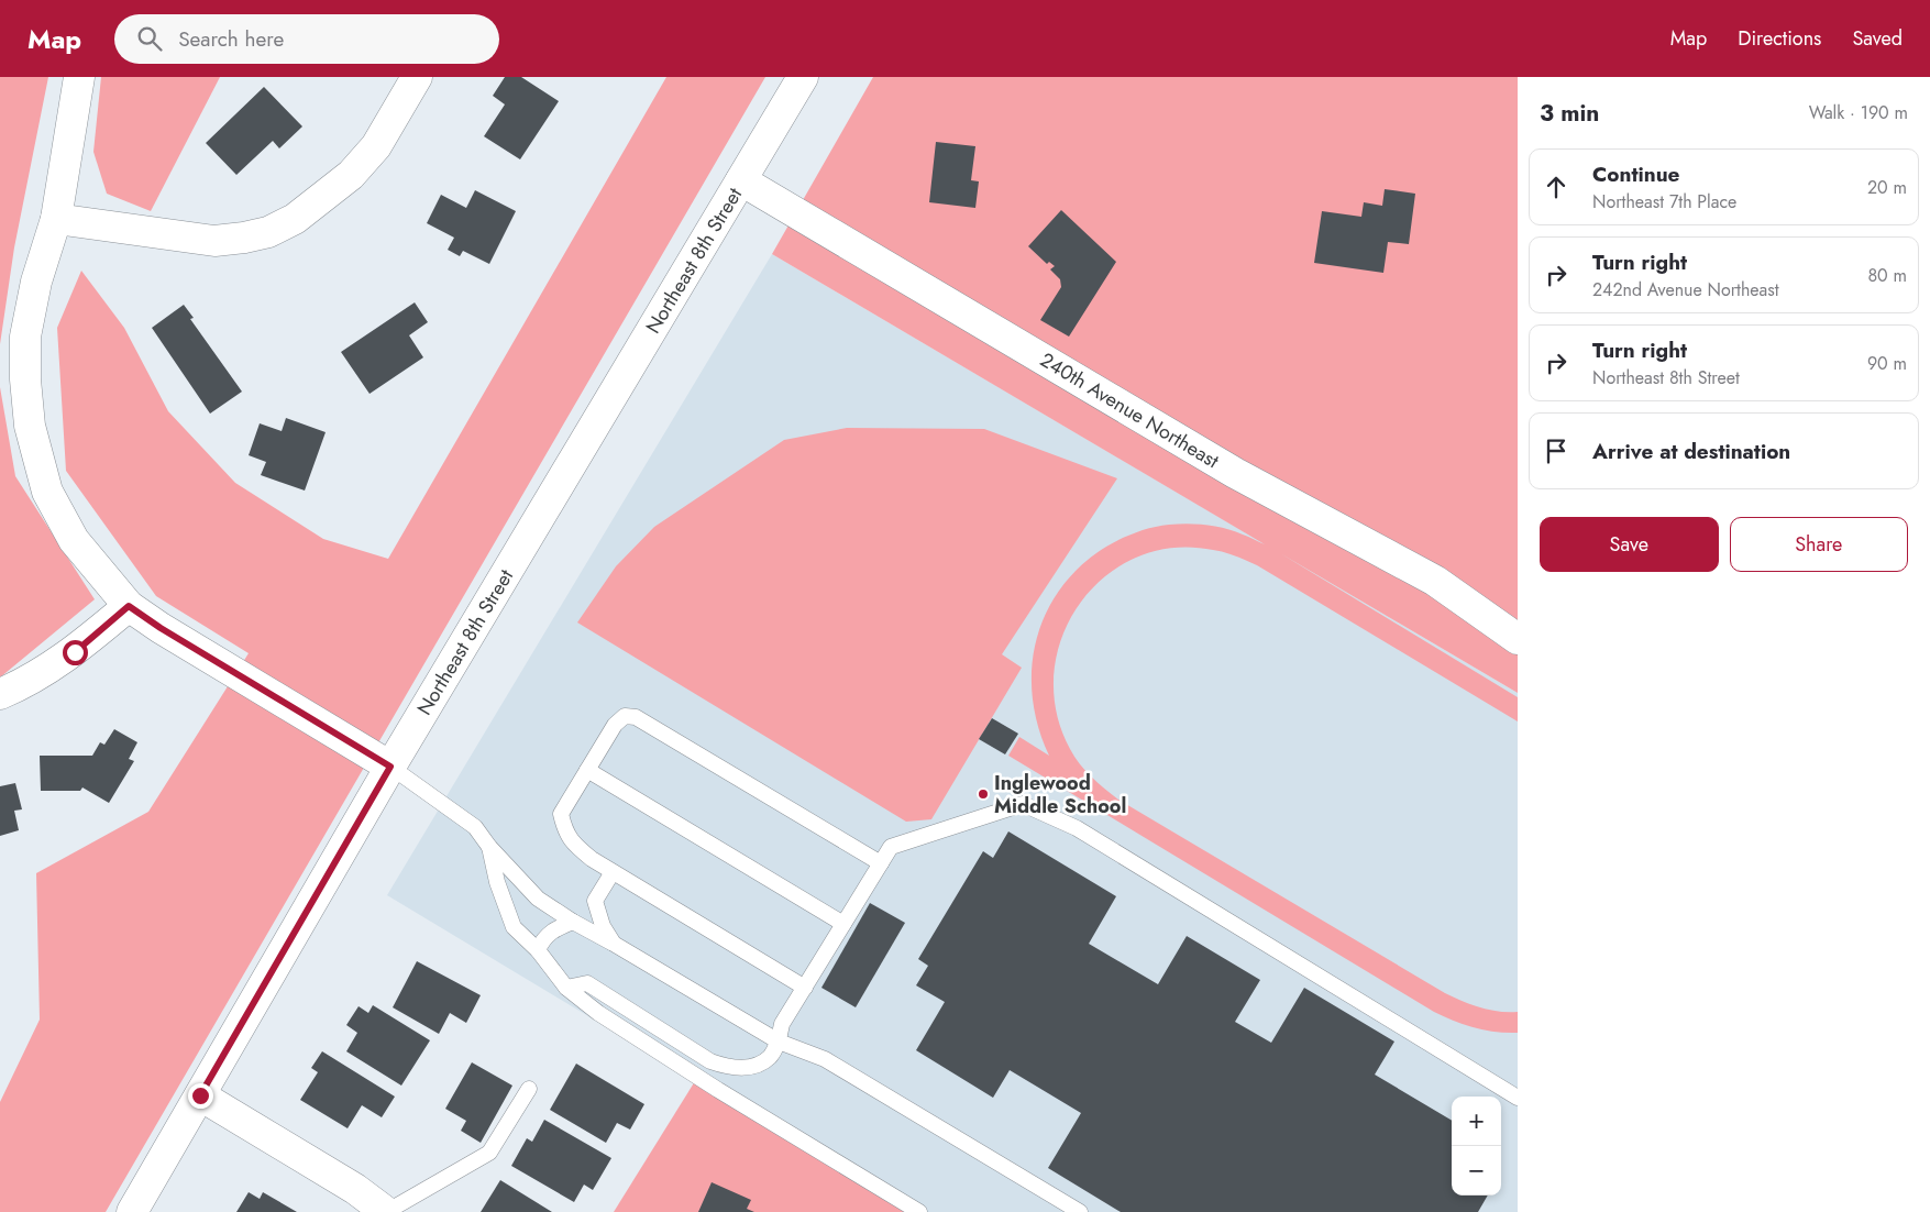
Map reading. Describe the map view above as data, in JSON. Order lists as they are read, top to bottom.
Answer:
{
  "streets": {
    "street": ["Northeast 8th Street", "240th Avenue Northeast"]
  },
  "crossings": [
    ["Northeast 8th Street", "240th Avenue Northeast"]
  ],
  "places": ["Inglewood Middle School"],
  "page": {
    "header": "Map",
    "search": "Search here",
    "nav": ["Map", "Directions", "Saved"],
    "heading": ["3 min", "Walk · 190 m"],
    "list": [
      ["Continue", "Northeast 7th Place", "20 m"],
      ["Turn right", "242nd Avenue Northeast", "80 m"],
      ["Turn right", "Northeast 8th Street", "90 m"],
      "Arrive at destination"
    ],
    "buttons": ["Save", "Share"],
    "map_buttons": ["+", "−"]
  }
}
